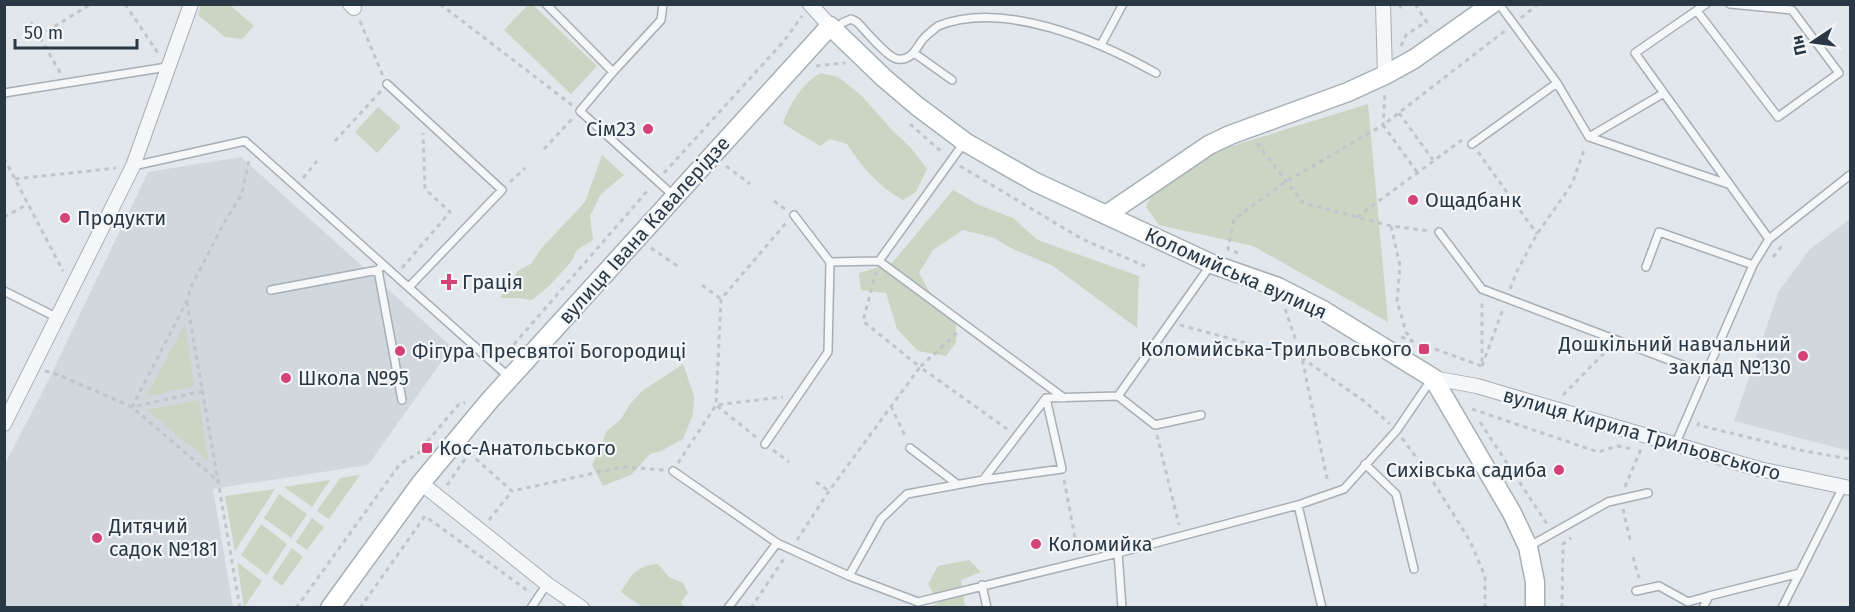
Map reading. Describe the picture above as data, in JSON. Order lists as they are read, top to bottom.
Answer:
{
  "streets": {
    "street": ["вулиця Івана Кавалерідзе", "Коломийська вулиця", "вулиця Кирила Трильовського"]
  },
  "crossings": [
    ["вулиця Івана Кавалерідзе", "Коломийська вулиця"],
    ["Коломийська вулиця", "вулиця Кирила Трильовського"]
  ],
  "places": {
    "other": [
      "Сім23",
      "Ощадбанк",
      "Продукти",
      "Фігура Пресвятої Богородиці",
      "Дошкільний навчальний заклад №130",
      "Школа №95",
      "Сихівська садиба",
      "Дитячий садок №181",
      "Коломийка"
    ],
    "health": ["Грація"],
    "transit": ["Коломийська-Трильовського", "Кос-Анатольського"]
  },
  "scale_bar": "50 m",
  "north": "left"
}
